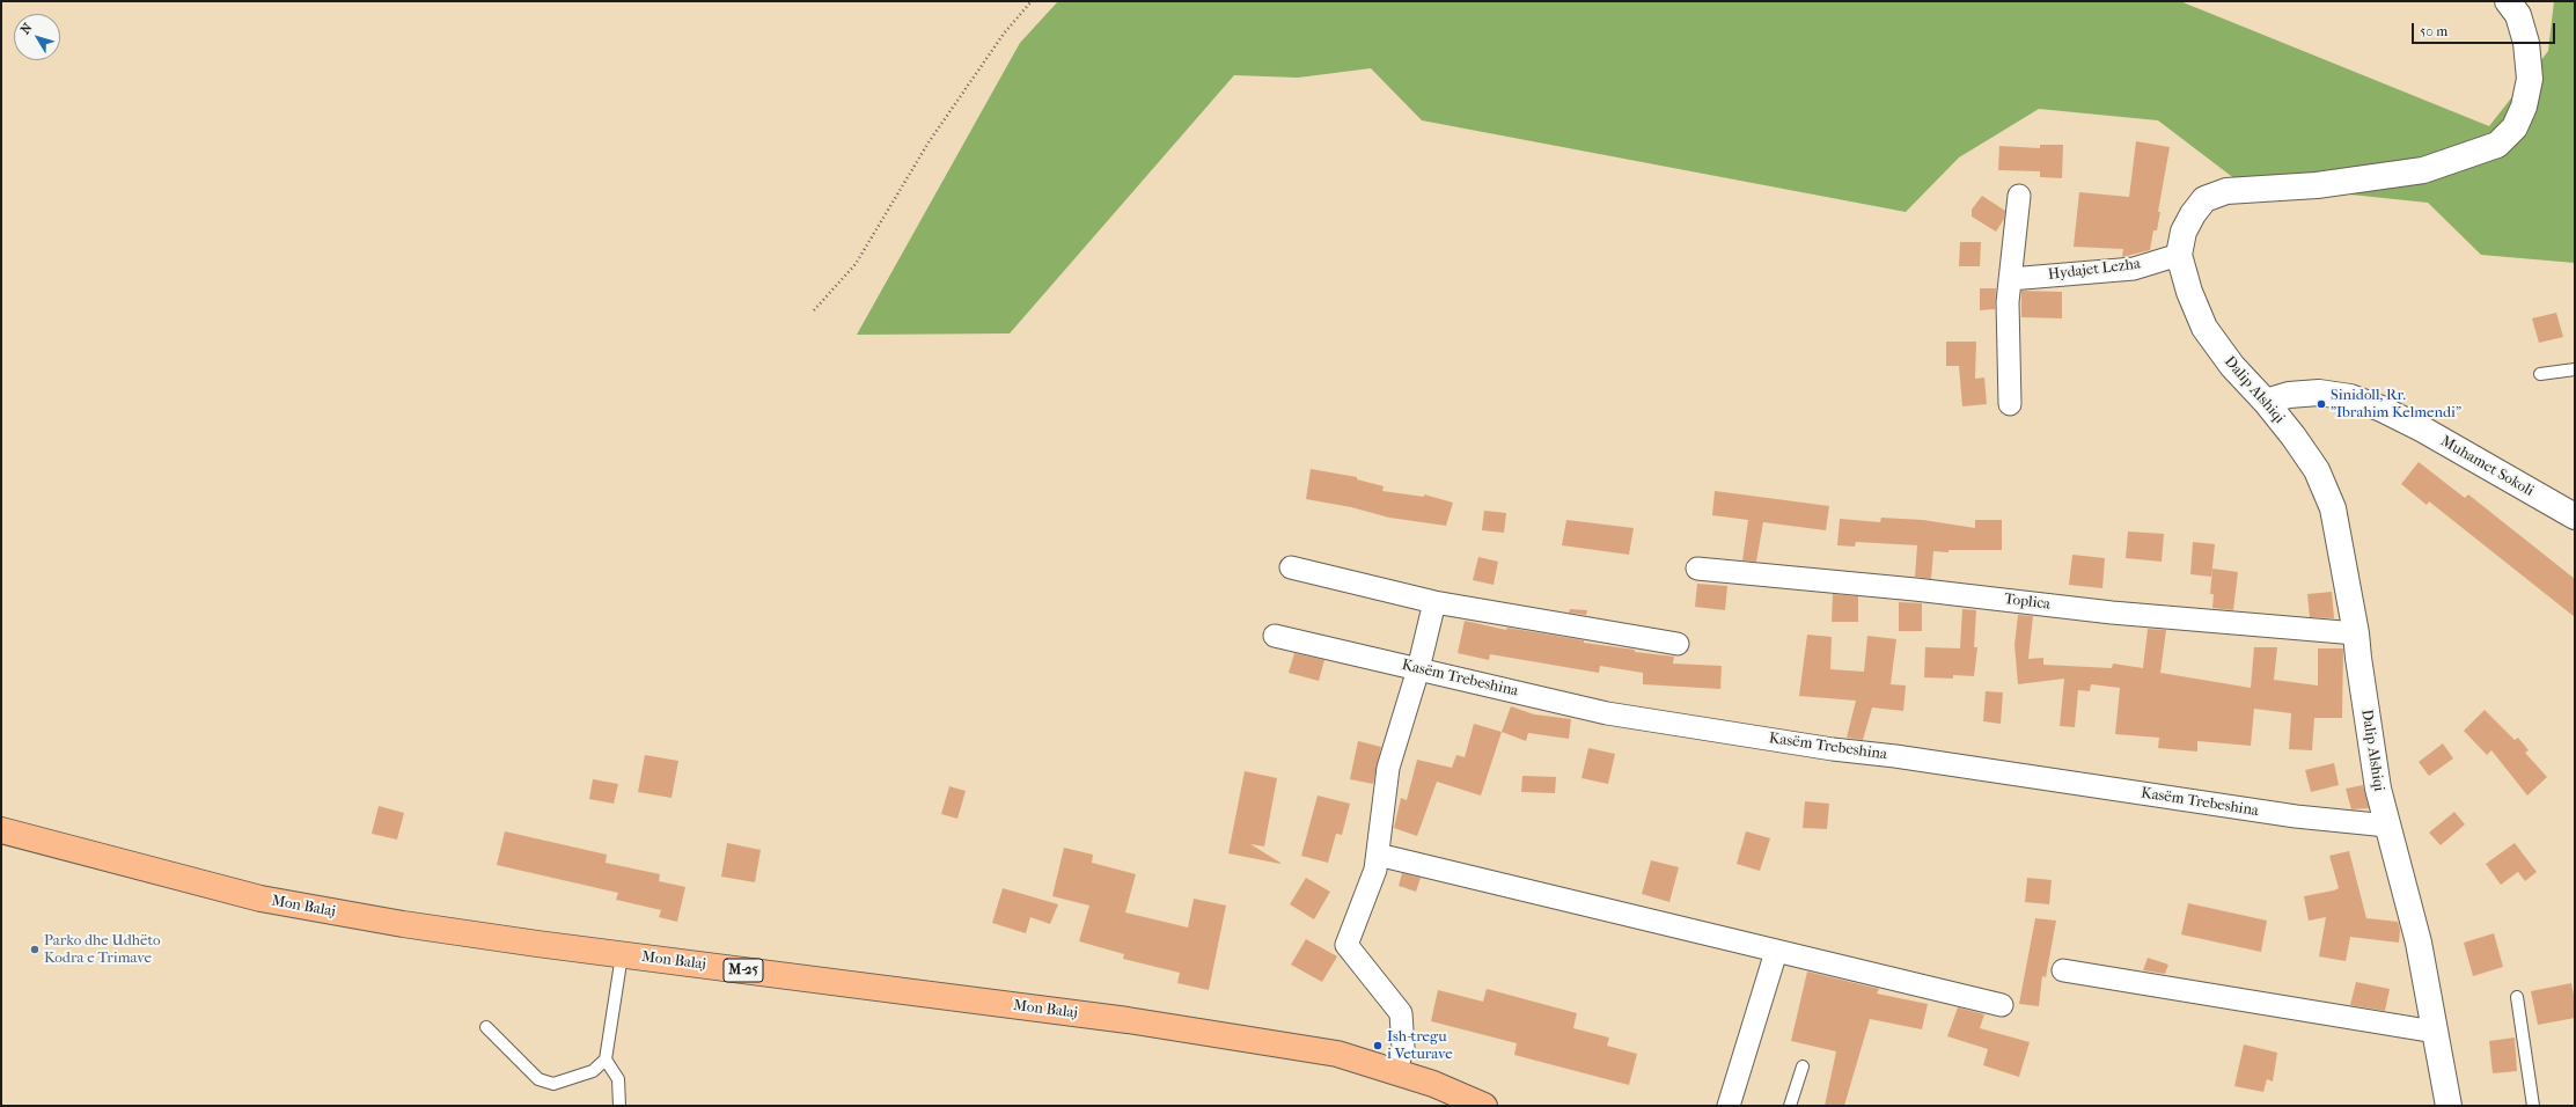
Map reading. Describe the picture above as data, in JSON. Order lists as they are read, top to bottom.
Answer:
{
  "streets": {
    "main road": ["Mon Balaj", "M-25"],
    "street": [
      "Hydajet Lezha",
      "Dalip Alshiqi",
      "Muhamet Sokoli",
      "Toplica",
      "Kasëm Trebeshina"
    ]
  },
  "crossings": [
    ["Hydajet Lezha", "Dalip Alshiqi"],
    ["Dalip Alshiqi", "Muhamet Sokoli"],
    ["Dalip Alshiqi", "Toplica"],
    ["Dalip Alshiqi", "Kasëm Trebeshina"]
  ],
  "places": ["Sinidoll, Rr. \"Ibrahim Kelmendi\"", "Parko dhe Udhëto Kodra e Trimave", "Ish-tregu i Veturave"],
  "scale_bar": "50 m",
  "north": "top left"
}
